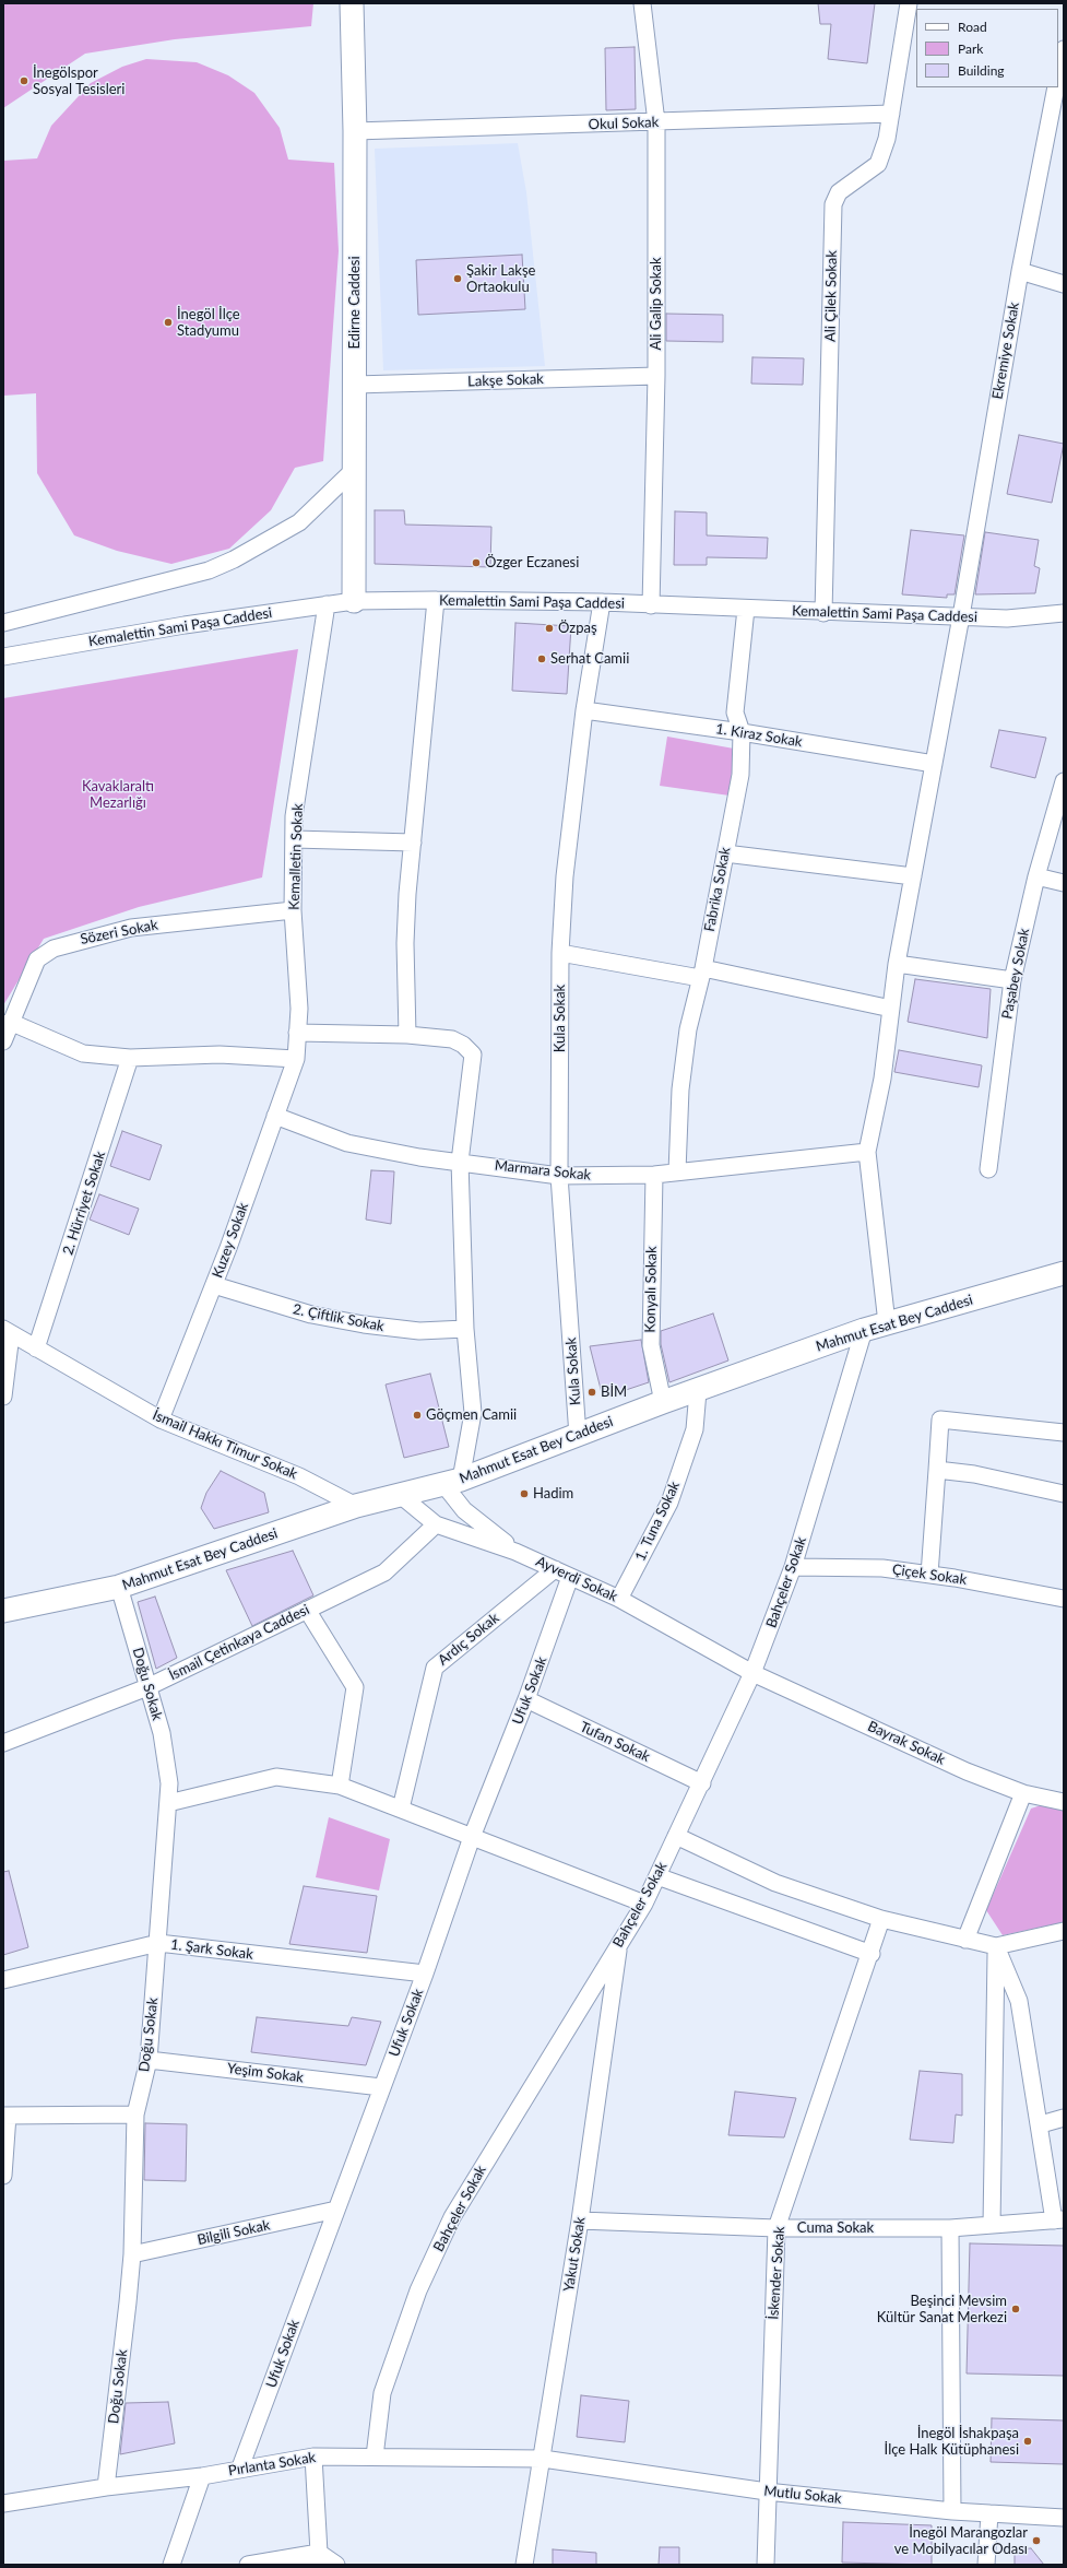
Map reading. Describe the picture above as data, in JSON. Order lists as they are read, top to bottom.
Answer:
{
  "streets": {
    "street": [
      "Okul Sokak",
      "Ali Çilek Sokak",
      "Edirne Caddesi",
      "Ali Galip Sokak",
      "Ekremiye Sokak",
      "Lakşe Sokak",
      "Kemalettin Sami Paşa Caddesi",
      "1. Kiraz Sokak",
      "Kemalletin Sokak",
      "Fabrika Sokak",
      "Sözeri Sokak",
      "Paşabey Sokak",
      "Kula Sokak",
      "Marmara Sokak",
      "2. Hürriyet Sokak",
      "Kuzey Sokak",
      "Konyalı Sokak",
      "2. Çiftlik Sokak",
      "Mahmut Esat Bey Caddesi",
      "İsmail Hakkı Timur Sokak",
      "1. Tuna Sokak",
      "Çiçek Sokak",
      "Ayverdi Sokak",
      "Bahçeler Sokak",
      "Ardıç Sokak",
      "İsmail Çetinkaya Caddesi",
      "Doğu Sokak",
      "Ufuk Sokak",
      "Tufan Sokak",
      "Bayrak Sokak",
      "1. Şark Sokak",
      "Yeşim Sokak",
      "Cuma Sokak",
      "Bilgili Sokak",
      "Yakut Sokak",
      "İskender Sokak",
      "Pırlanta Sokak",
      "Mutlu Sokak"
    ]
  },
  "crossings": [
    ["Okul Sokak", "Ali Çilek Sokak"],
    ["Okul Sokak", "Edirne Caddesi"],
    ["Okul Sokak", "Ali Galip Sokak"],
    ["Ali Çilek Sokak", "Kemalettin Sami Paşa Caddesi"],
    ["Edirne Caddesi", "Lakşe Sokak"],
    ["Edirne Caddesi", "Kemalettin Sami Paşa Caddesi"],
    ["Ali Galip Sokak", "Lakşe Sokak"],
    ["Ali Galip Sokak", "Kemalettin Sami Paşa Caddesi"],
    ["Ekremiye Sokak", "Kemalettin Sami Paşa Caddesi"],
    ["Ekremiye Sokak", "1. Kiraz Sokak"],
    ["Ekremiye Sokak", "Marmara Sokak"],
    ["Ekremiye Sokak", "Mahmut Esat Bey Caddesi"],
    ["Kemalettin Sami Paşa Caddesi", "Kemalletin Sokak"],
    ["Kemalettin Sami Paşa Caddesi", "Fabrika Sokak"],
    ["Kemalettin Sami Paşa Caddesi", "Kula Sokak"],
    ["1. Kiraz Sokak", "Fabrika Sokak"],
    ["1. Kiraz Sokak", "Kula Sokak"],
    ["Kemalletin Sokak", "Sözeri Sokak"],
    ["Kemalletin Sokak", "Kuzey Sokak"],
    ["Fabrika Sokak", "Marmara Sokak"],
    ["Kula Sokak", "Marmara Sokak"],
    ["Kula Sokak", "Mahmut Esat Bey Caddesi"],
    ["Marmara Sokak", "Kuzey Sokak"],
    ["Marmara Sokak", "Konyalı Sokak"],
    ["2. Hürriyet Sokak", "İsmail Hakkı Timur Sokak"],
    ["Kuzey Sokak", "2. Çiftlik Sokak"],
    ["Kuzey Sokak", "İsmail Hakkı Timur Sokak"],
    ["Konyalı Sokak", "Mahmut Esat Bey Caddesi"],
    ["Mahmut Esat Bey Caddesi", "İsmail Hakkı Timur Sokak"],
    ["Mahmut Esat Bey Caddesi", "1. Tuna Sokak"],
    ["Mahmut Esat Bey Caddesi", "Ayverdi Sokak"],
    ["Mahmut Esat Bey Caddesi", "Bahçeler Sokak"],
    ["Mahmut Esat Bey Caddesi", "Doğu Sokak"],
    ["1. Tuna Sokak", "Ayverdi Sokak"],
    ["Çiçek Sokak", "Bahçeler Sokak"],
    ["Ayverdi Sokak", "Bahçeler Sokak"],
    ["Ayverdi Sokak", "Ardıç Sokak"],
    ["Ayverdi Sokak", "İsmail Çetinkaya Caddesi"],
    ["Ayverdi Sokak", "Ufuk Sokak"],
    ["Ayverdi Sokak", "Bayrak Sokak"],
    ["Bahçeler Sokak", "Tufan Sokak"],
    ["Bahçeler Sokak", "Bayrak Sokak"],
    ["Bahçeler Sokak", "Yakut Sokak"],
    ["Bahçeler Sokak", "Pırlanta Sokak"],
    ["İsmail Çetinkaya Caddesi", "Doğu Sokak"],
    ["Doğu Sokak", "1. Şark Sokak"],
    ["Doğu Sokak", "Yeşim Sokak"],
    ["Doğu Sokak", "Bilgili Sokak"],
    ["Doğu Sokak", "Pırlanta Sokak"],
    ["Ufuk Sokak", "Tufan Sokak"],
    ["Ufuk Sokak", "1. Şark Sokak"],
    ["Ufuk Sokak", "Yeşim Sokak"],
    ["Ufuk Sokak", "Bilgili Sokak"],
    ["Ufuk Sokak", "Pırlanta Sokak"],
    ["Cuma Sokak", "Yakut Sokak"],
    ["Cuma Sokak", "İskender Sokak"],
    ["Yakut Sokak", "Pırlanta Sokak"],
    ["Yakut Sokak", "Mutlu Sokak"],
    ["İskender Sokak", "Mutlu Sokak"],
    ["Pırlanta Sokak", "Mutlu Sokak"]
  ],
  "parks": ["Kavaklaraltı Mezarlığı"],
  "places": [
    "İnegölspor Sosyal Tesisleri",
    "Şakir Lakşe Ortaokulu",
    "İnegöl İlçe Stadyumu",
    "Özger Eczanesi",
    "Özpaş",
    "Serhat Camii",
    "BİM",
    "Göçmen Camii",
    "Hadim",
    "Beşinci Mevsim Kültür Sanat Merkezi",
    "İnegöl İshakpaşa İlçe Halk Kütüphanesi",
    "İnegöl Marangozlar ve Mobilyacılar Odası"
  ],
  "legend": ["Road", "Park", "Building"]
}
